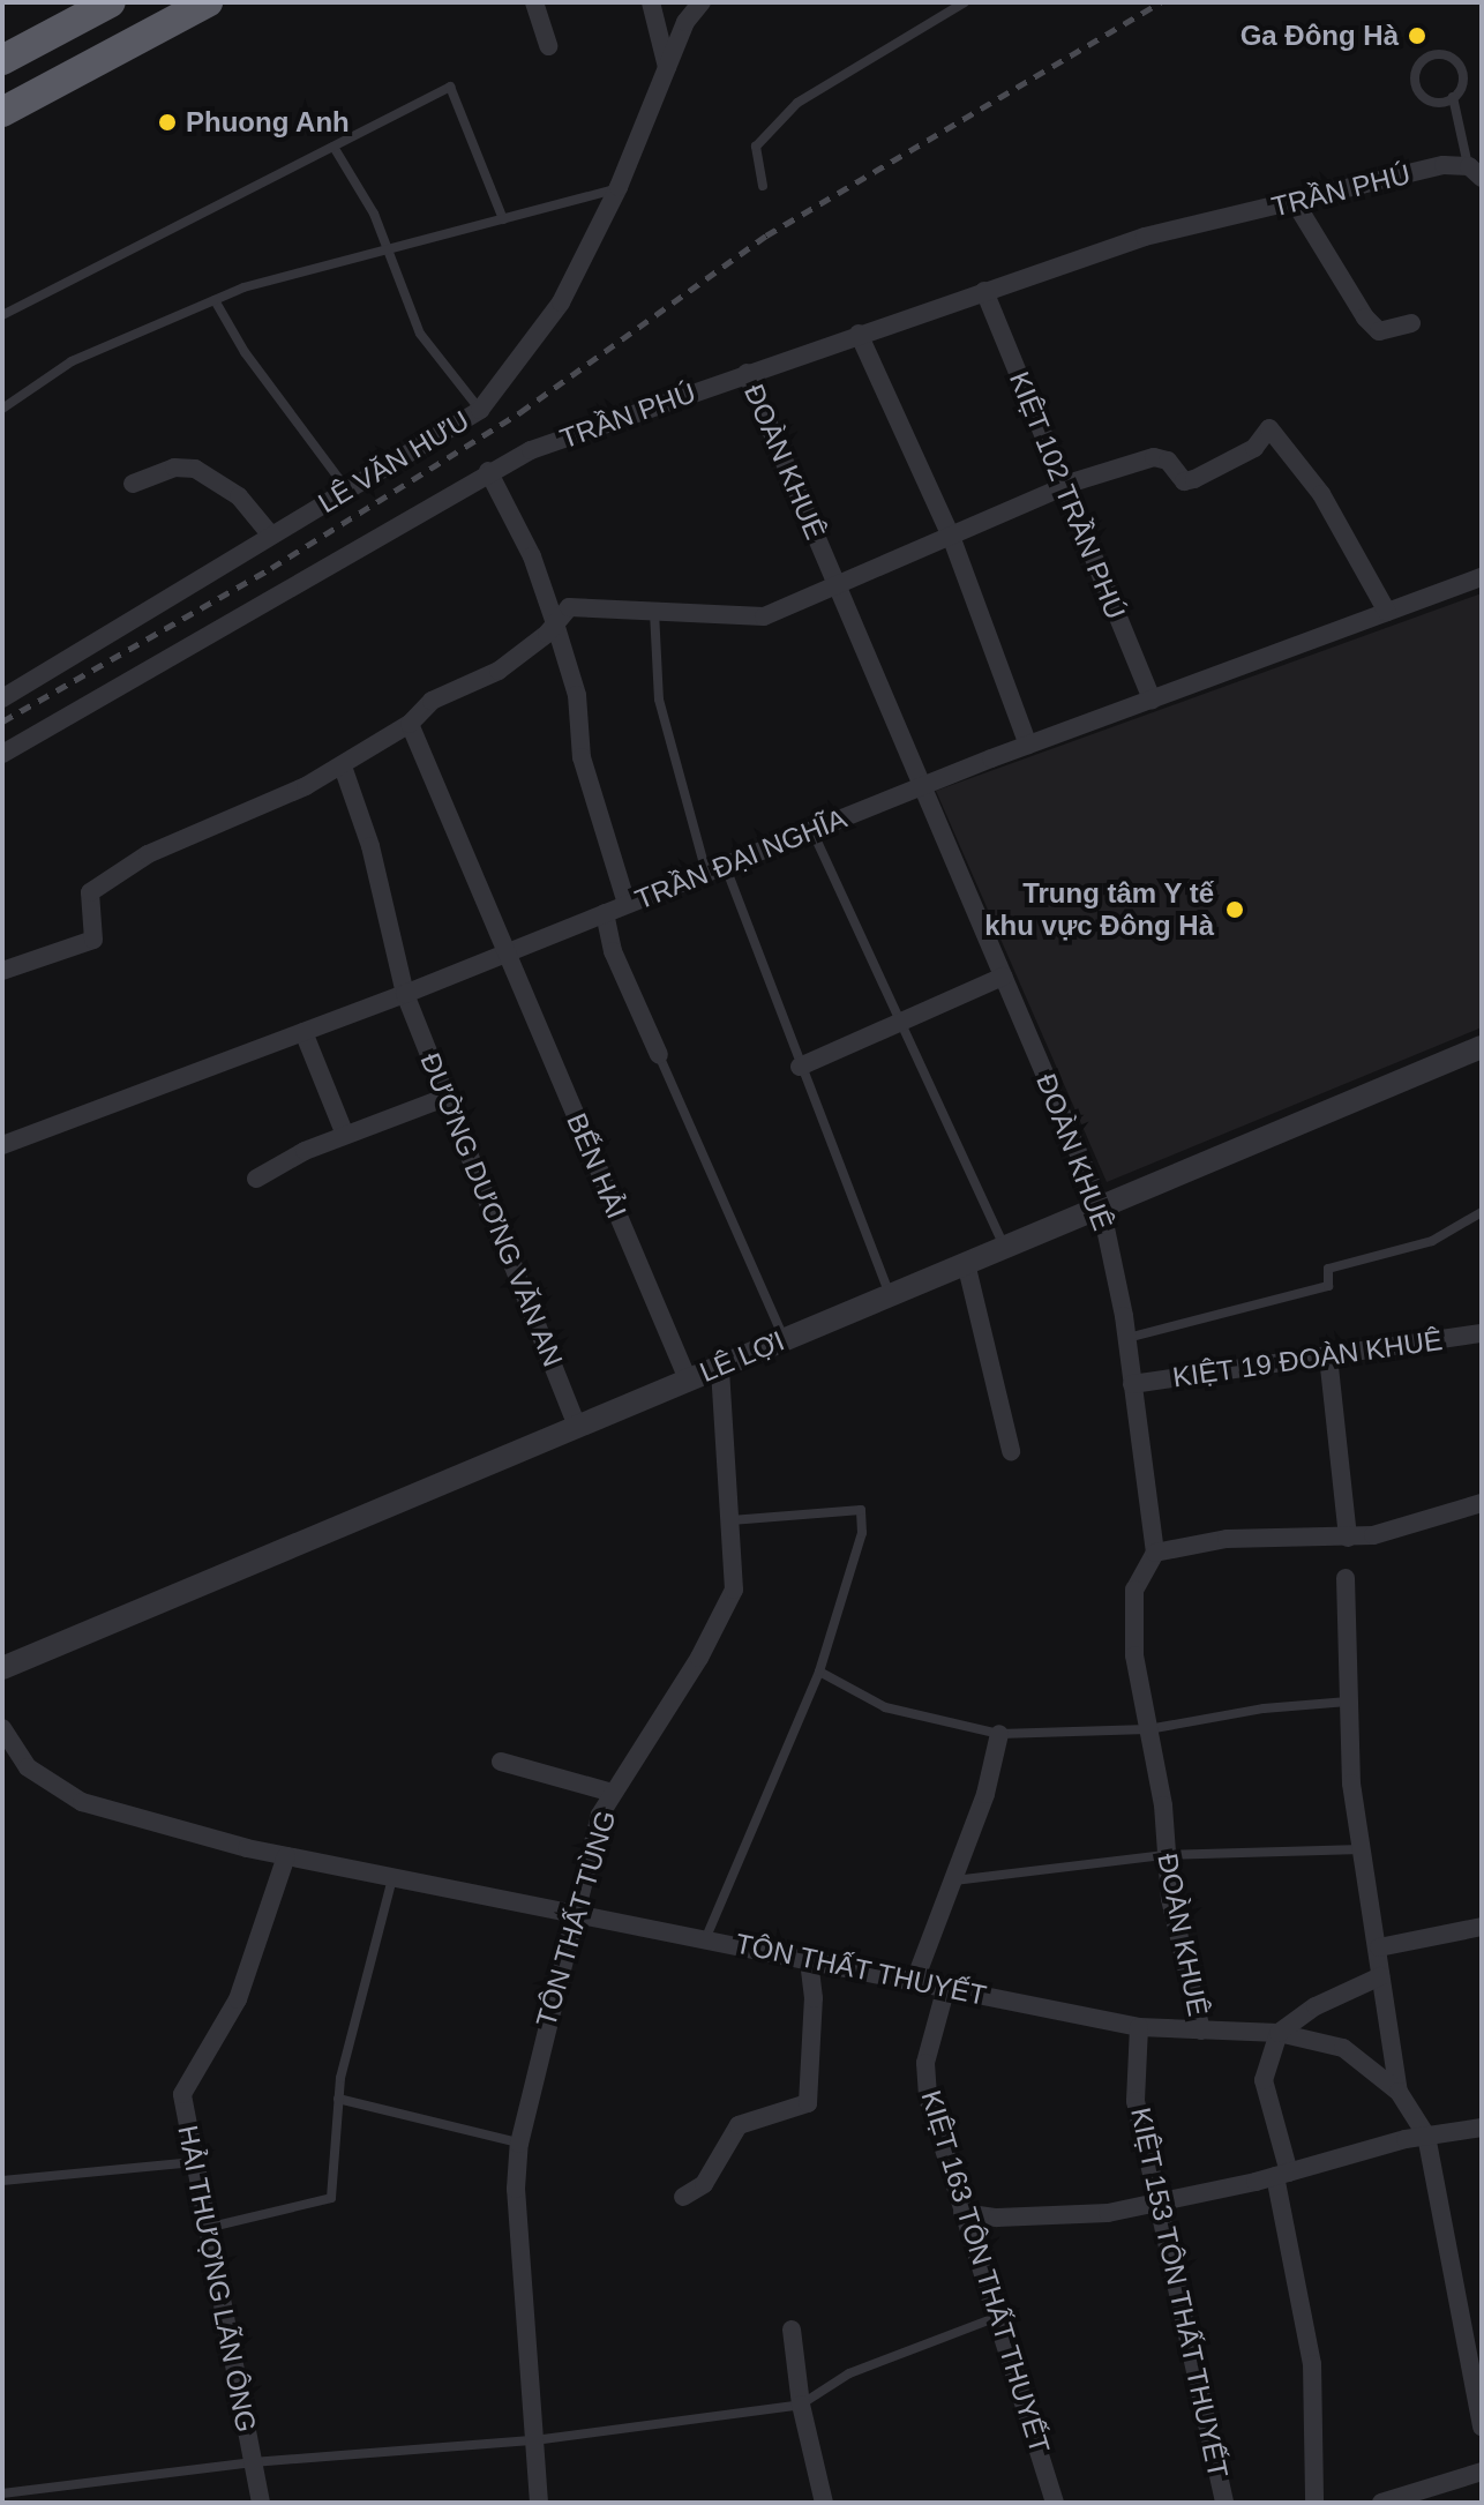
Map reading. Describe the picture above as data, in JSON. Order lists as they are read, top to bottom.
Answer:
{
  "streets": {
    "street": [
      "TRẦN PHÚ",
      "LÊ VĂN HƯU",
      "ĐOÀN KHUÊ",
      "KIỆT 102 TRẦN PHÚ",
      "TRẦN ĐẠI NGHĨA",
      "BẾN HẢI",
      "ĐƯỜNG DƯƠNG VĂN AN",
      "LÊ LỢI",
      "KIỆT 19 ĐOÀN KHUÊ",
      "TÔN THẤT TÙNG",
      "TÔN THẤT THUYẾT",
      "KIỆT 163 TÔN THẤT THUYẾT",
      "HẢI THƯỢNG LÃN ÔNG",
      "KIỆT 153 TÔN THẤT THUYẾT"
    ]
  },
  "crossings": [
    ["TRẦN PHÚ", "ĐOÀN KHUÊ"],
    ["TRẦN PHÚ", "KIỆT 102 TRẦN PHÚ"],
    ["ĐOÀN KHUÊ", "TRẦN ĐẠI NGHĨA"],
    ["ĐOÀN KHUÊ", "LÊ LỢI"],
    ["ĐOÀN KHUÊ", "KIỆT 19 ĐOÀN KHUÊ"],
    ["ĐOÀN KHUÊ", "TÔN THẤT THUYẾT"],
    ["KIỆT 102 TRẦN PHÚ", "TRẦN ĐẠI NGHĨA"],
    ["TRẦN ĐẠI NGHĨA", "BẾN HẢI"],
    ["TRẦN ĐẠI NGHĨA", "ĐƯỜNG DƯƠNG VĂN AN"],
    ["BẾN HẢI", "LÊ LỢI"],
    ["ĐƯỜNG DƯƠNG VĂN AN", "LÊ LỢI"],
    ["LÊ LỢI", "TÔN THẤT TÙNG"],
    ["TÔN THẤT TÙNG", "TÔN THẤT THUYẾT"],
    ["TÔN THẤT THUYẾT", "KIỆT 163 TÔN THẤT THUYẾT"],
    ["TÔN THẤT THUYẾT", "HẢI THƯỢNG LÃN ÔNG"],
    ["TÔN THẤT THUYẾT", "KIỆT 153 TÔN THẤT THUYẾT"]
  ],
  "places": ["Ga Đông Hà", "Phuong Anh", "Trung tâm Y tế khu vực Đông Hà"]
}
